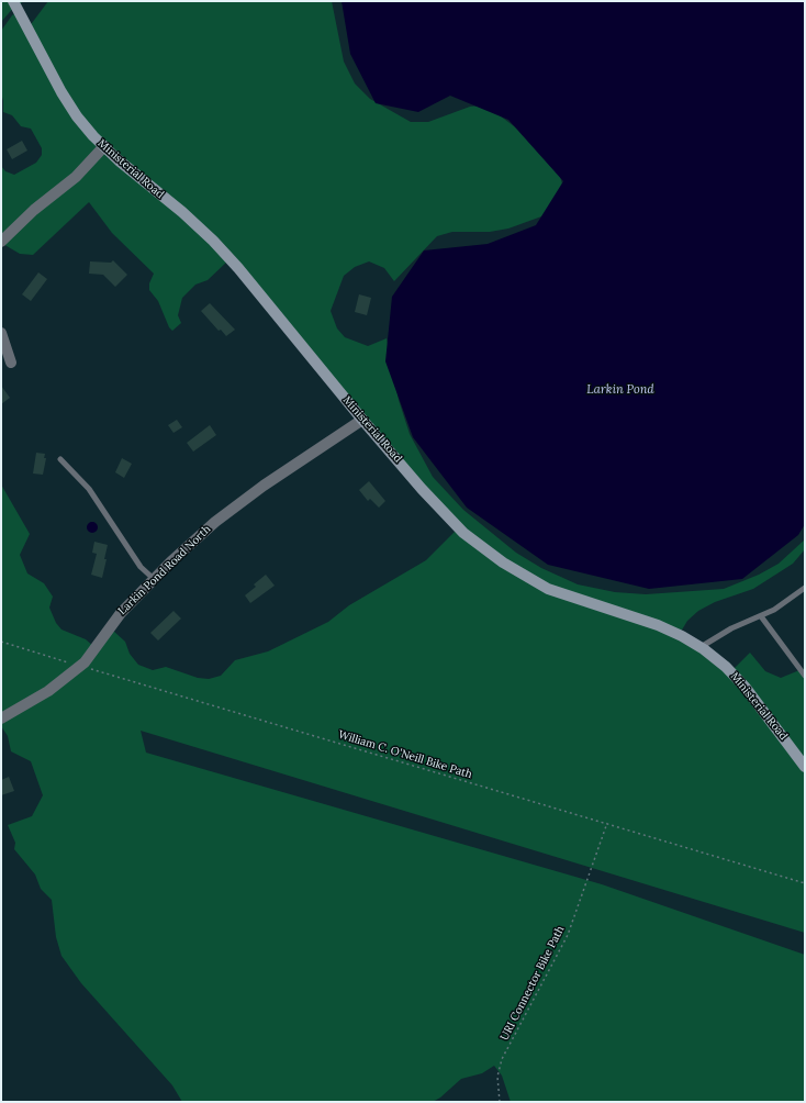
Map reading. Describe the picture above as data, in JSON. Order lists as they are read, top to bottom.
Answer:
{
  "streets": {
    "main road": ["Ministerial Road"],
    "street": ["Larkin Pond Road North"],
    "path": ["William C. O'Neill Bike Path", "URI Connector Bike Path"]
  },
  "crossings": [
    ["Ministerial Road", "Larkin Pond Road North"],
    ["Larkin Pond Road North", "William C. O'Neill Bike Path"],
    ["William C. O'Neill Bike Path", "URI Connector Bike Path"]
  ],
  "water": ["Larkin Pond"]
}
